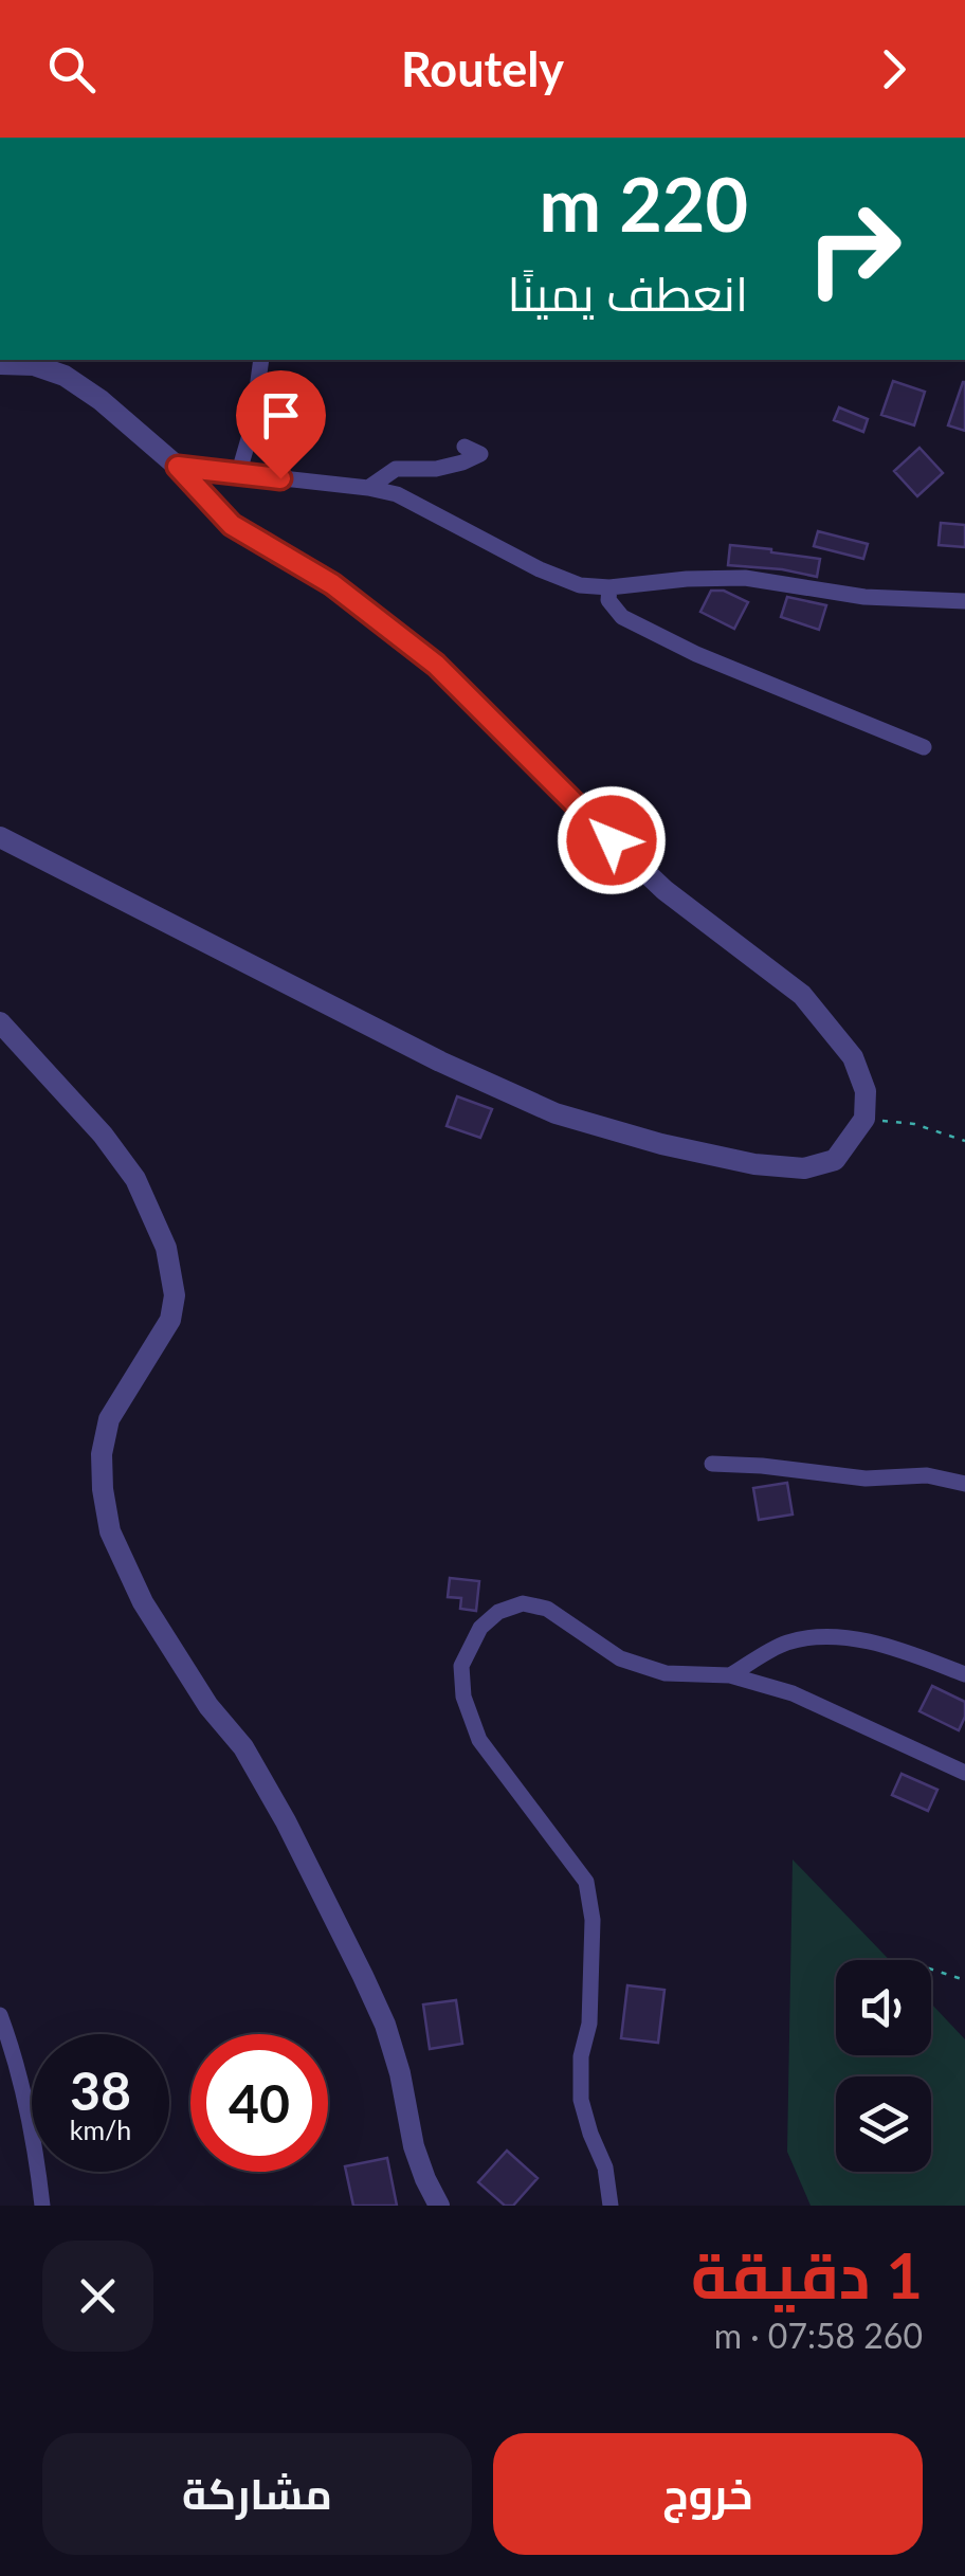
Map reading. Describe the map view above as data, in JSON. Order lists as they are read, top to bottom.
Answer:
{
  "page": {
    "header": "Routely",
    "turn": ["220 m", "انعطف يمينًا"],
    "speed": "38 km/h",
    "limit": "40",
    "heading": ["1 دقيقة", "260 m · 07:58"],
    "buttons": ["خروج", "مشاركة"]
  }
}
